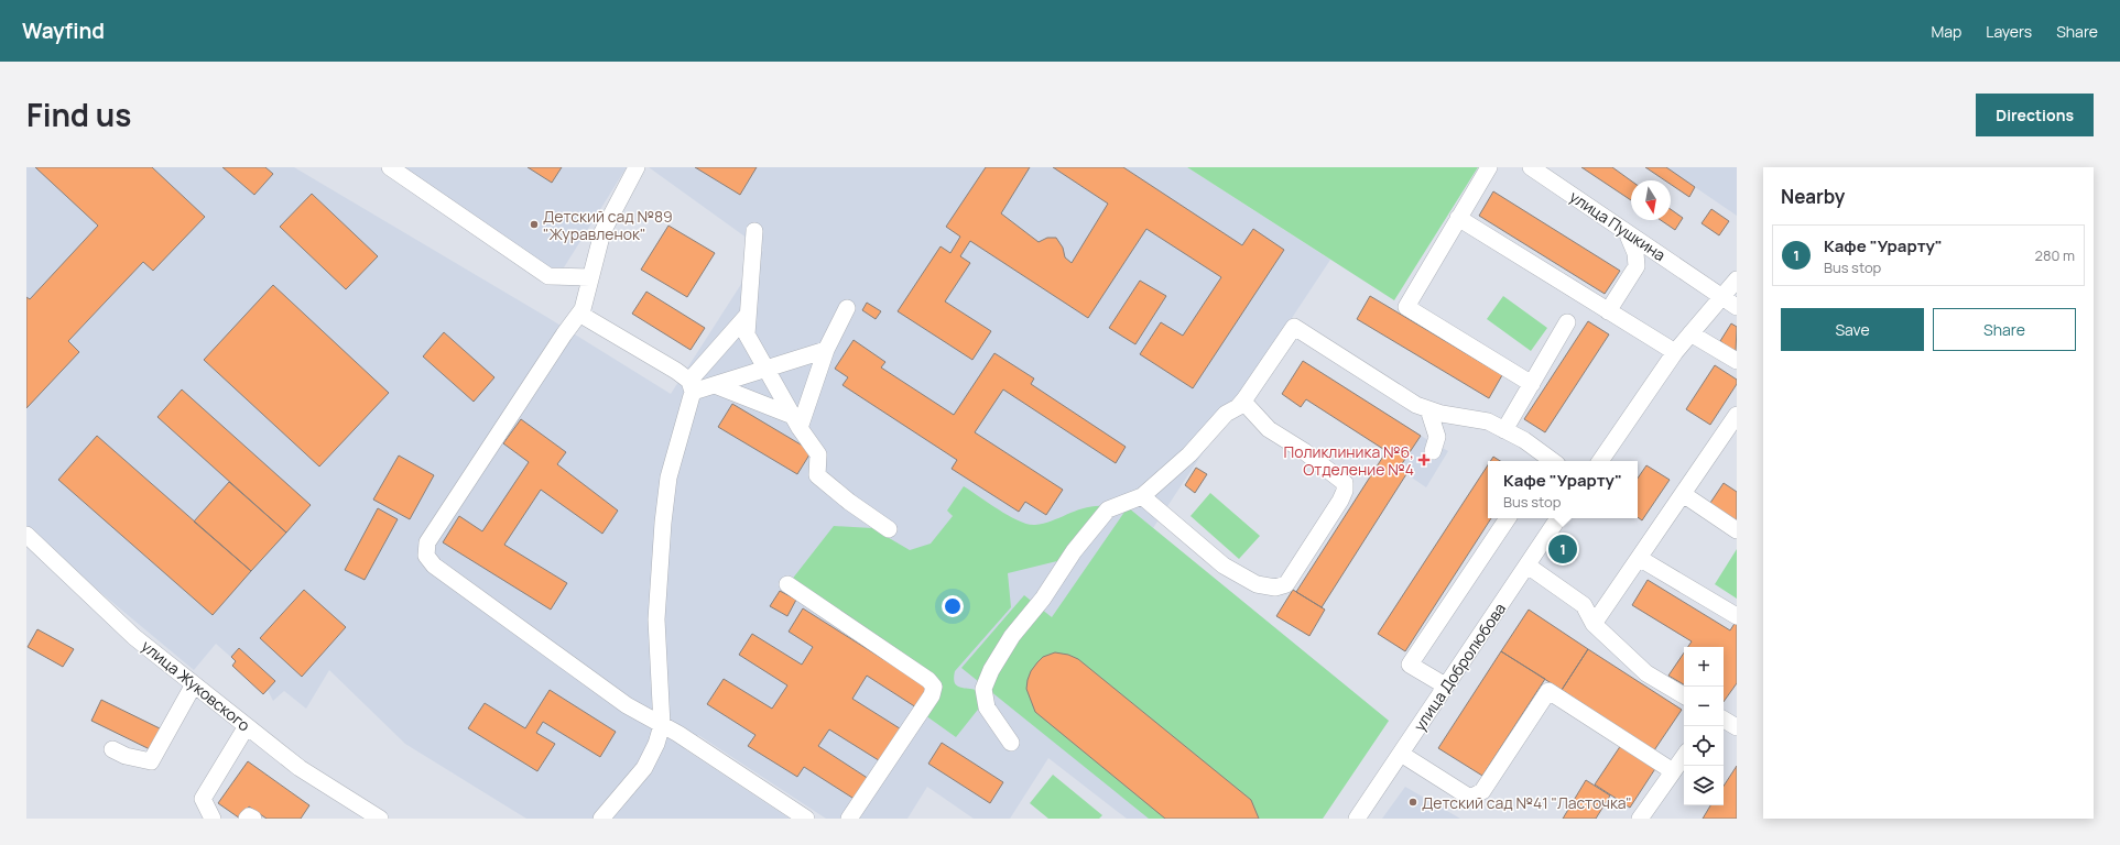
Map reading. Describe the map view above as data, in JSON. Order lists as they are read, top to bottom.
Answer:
{
  "streets": {
    "street": ["улица Пушкина", "улица Добролюбова", "улица Жуковского"]
  },
  "places": {
    "other": ["Детский сад №89 \"Журавленок\"", "Детский сад №41 \"Ласточка\""],
    "health": ["Поликлиника №6, Отделение №4"]
  },
  "north": "bottom",
  "page": {
    "header": "Wayfind",
    "nav": ["Map", "Layers", "Share"],
    "title": "Find us",
    "buttons": [
      "Directions",
      ["Save", "Share"]
    ],
    "heading": "Nearby",
    "list": [
      {
        "mark": "1",
        "name": "Кафе \"Урарту\"",
        "note": "Bus stop",
        "value": "280 m"
      }
    ],
    "popup": ["Кафе \"Урарту\"", "Bus stop"],
    "pins": "1",
    "map_buttons": ["+", "−"]
  }
}
